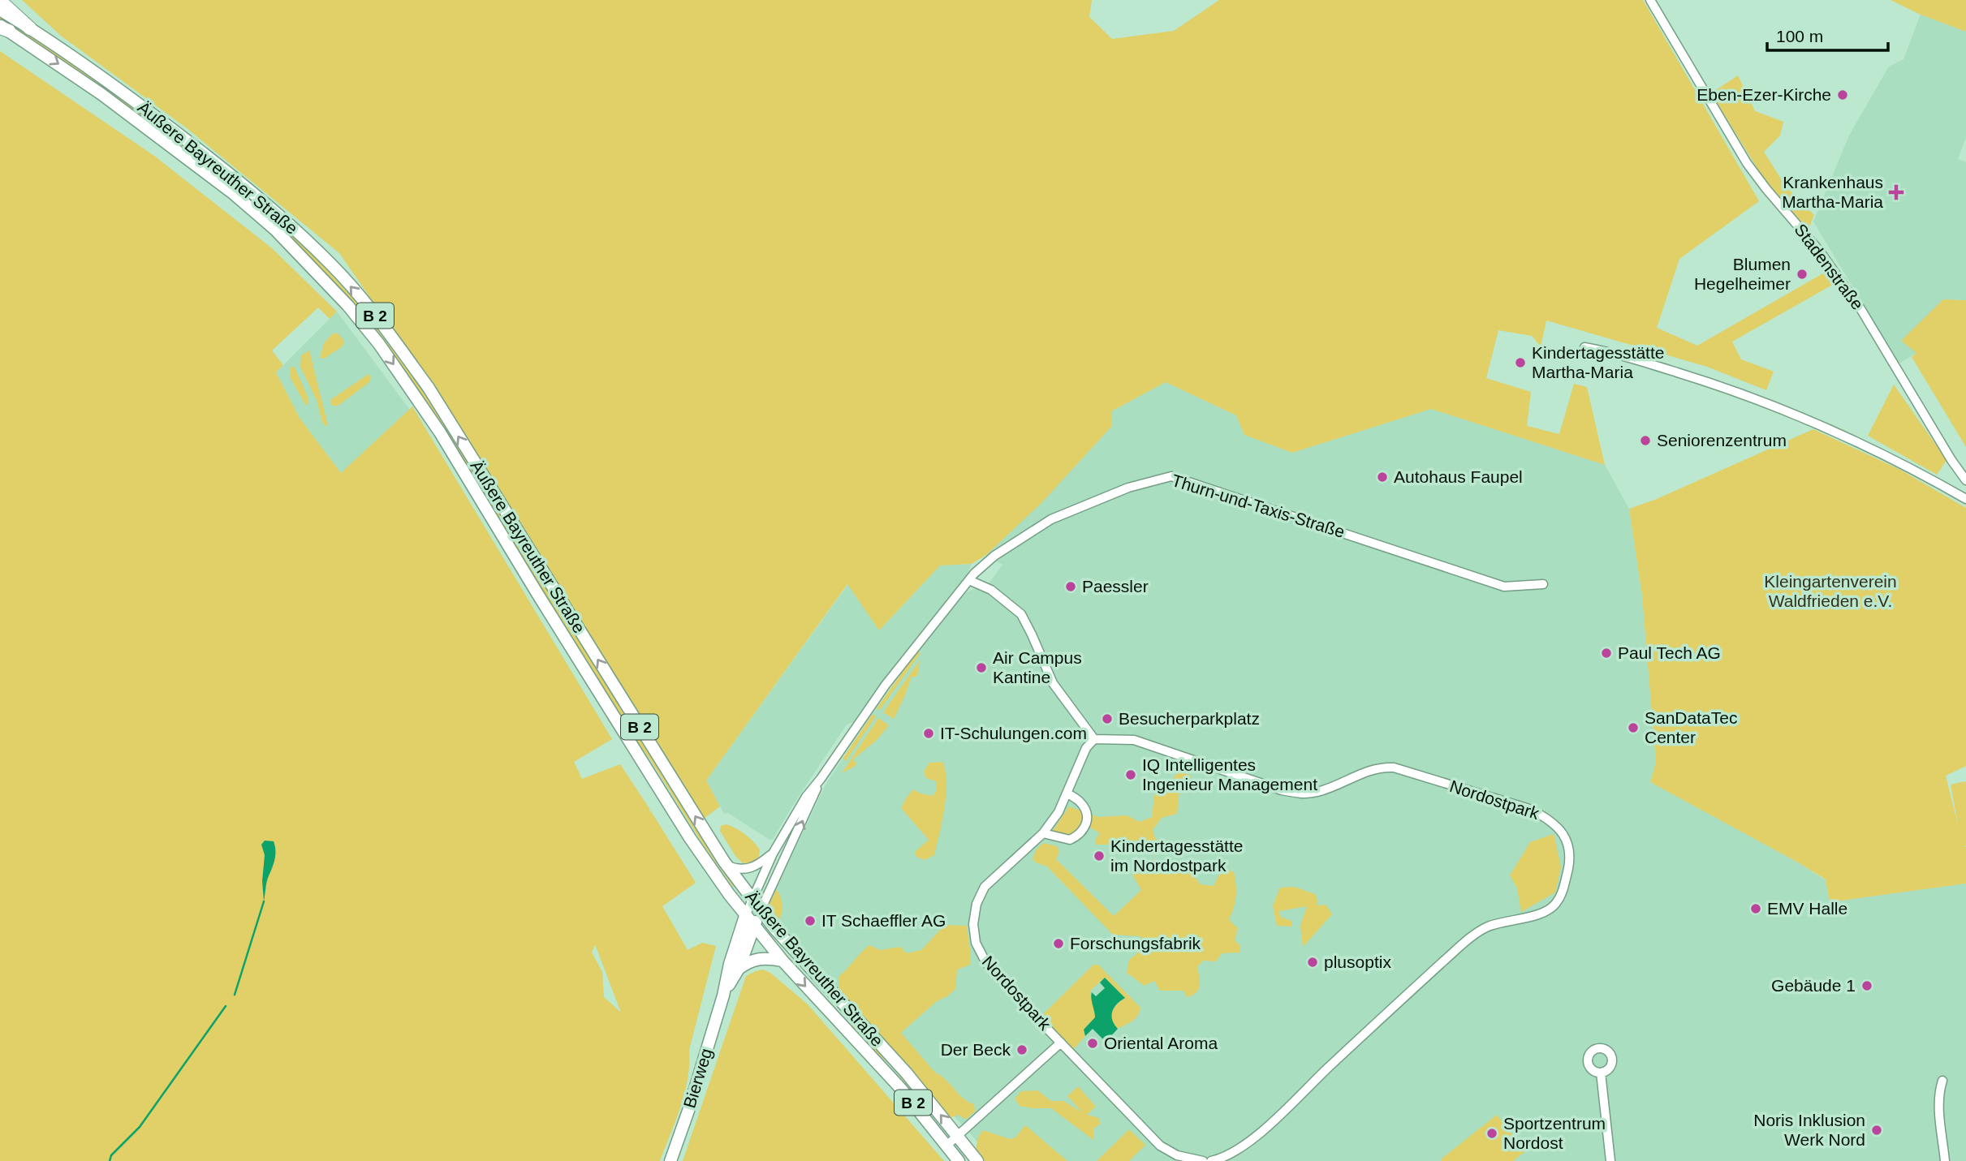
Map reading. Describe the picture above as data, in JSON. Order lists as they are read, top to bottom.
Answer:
{
  "streets": {
    "main road": ["Äußere Bayreuther Straße", "B 2", "Bierweg"],
    "street": ["Stadenstraße", "Thurn-und-Taxis-Straße", "Nordostpark"]
  },
  "crossings": [
    ["Äußere Bayreuther Straße", "Thurn-und-Taxis-Straße"],
    ["Äußere Bayreuther Straße", "Nordostpark"],
    ["Äußere Bayreuther Straße", "Bierweg"],
    ["Thurn-und-Taxis-Straße", "Bierweg"]
  ],
  "parks": ["Kleingartenverein Waldfrieden e.V."],
  "places": {
    "other": [
      "Eben-Ezer-Kirche",
      "Blumen Hegelheimer",
      "Kindertagesstätte Martha-Maria",
      "Seniorenzentrum",
      "Autohaus Faupel",
      "Paessler",
      "Paul Tech AG",
      "Air Campus Kantine",
      "Besucherparkplatz",
      "SanDataTec Center",
      "IT-Schulungen.com",
      "IQ Intelligentes Ingenieur Management",
      "Kindertagesstätte im Nordostpark",
      "EMV Halle",
      "IT Schaeffler AG",
      "Forschungsfabrik",
      "plusoptix",
      "Gebäude 1",
      "Oriental Aroma",
      "Der Beck",
      "Noris Inklusion Werk Nord",
      "Sportzentrum Nordost"
    ],
    "health": ["Krankenhaus Martha-Maria"]
  },
  "scale_bar": "100 m"
}
